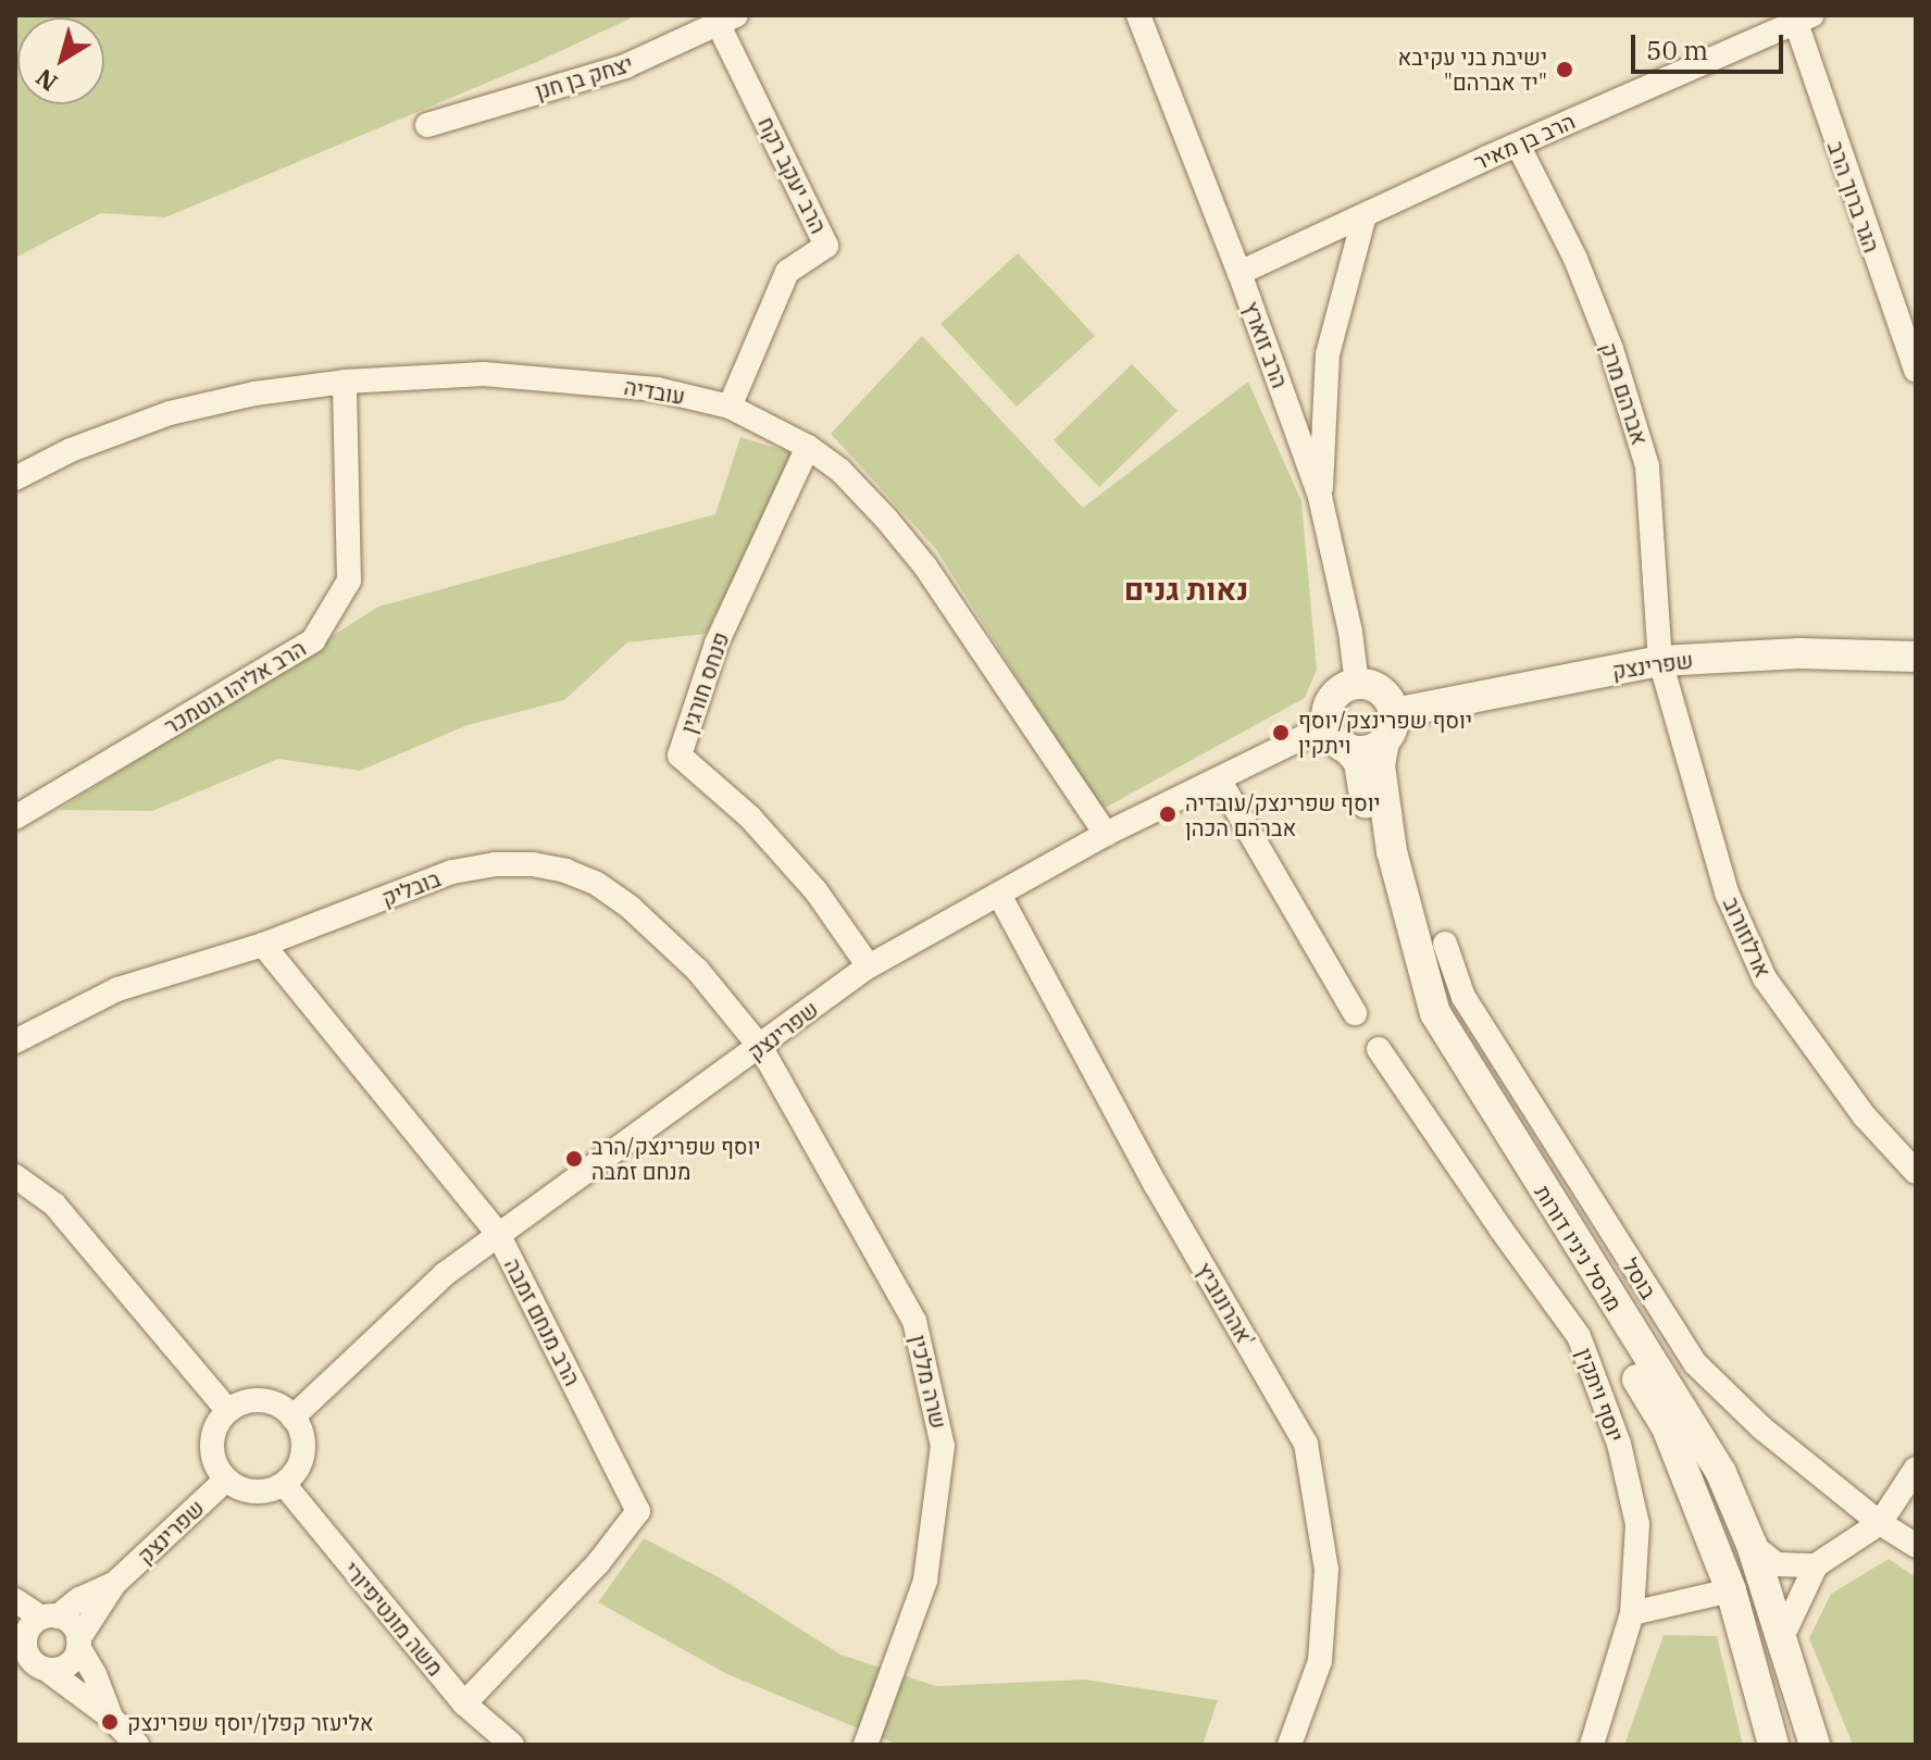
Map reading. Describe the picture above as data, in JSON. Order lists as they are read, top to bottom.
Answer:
{
  "streets": {
    "street": [
      "יצחק בן חנן",
      "הרב בן מאיר",
      "הרב יעקב רקח",
      "הגר ברוך הרב",
      "הרב זוארץ",
      "עובדיה",
      "אברהם מרק",
      "שפרינצק",
      "פנחס חורגין",
      "הרב אליהו גוטמכר",
      "בובליק",
      "ארלוזורוב",
      "מרסל ניניו דורות",
      "בוסל",
      "אהרונוביץ'",
      "הרב מנחם זמבה",
      "שרה מלכין",
      "יוסף ויתקין",
      "משה מונטיפיורי"
    ]
  },
  "crossings": [
    ["יצחק בן חנן", "הרב יעקב רקח"],
    ["הרב בן מאיר", "הגר ברוך הרב"],
    ["הרב בן מאיר", "הרב זוארץ"],
    ["הרב בן מאיר", "אברהם מרק"],
    ["הרב יעקב רקח", "עובדיה"],
    ["הרב זוארץ", "שפרינצק"],
    ["הרב זוארץ", "מרסל ניניו דורות"],
    ["עובדיה", "שפרינצק"],
    ["עובדיה", "פנחס חורגין"],
    ["עובדיה", "הרב אליהו גוטמכר"],
    ["אברהם מרק", "שפרינצק"],
    ["אברהם מרק", "ארלוזורוב"],
    ["שפרינצק", "פנחס חורגין"],
    ["שפרינצק", "בובליק"],
    ["שפרינצק", "ארלוזורוב"],
    ["שפרינצק", "מרסל ניניו דורות"],
    ["שפרינצק", "אהרונוביץ'"],
    ["שפרינצק", "הרב מנחם זמבה"],
    ["שפרינצק", "שרה מלכין"],
    ["שפרינצק", "משה מונטיפיורי"],
    ["בובליק", "הרב מנחם זמבה"],
    ["בובליק", "שרה מלכין"],
    ["הרב מנחם זמבה", "משה מונטיפיורי"]
  ],
  "districts": ["נאות גנים"],
  "places": [
    "ישיבת בני עקיבא \"יד אברהם\"",
    "יוסף שפרינצק/יוסף ויתקין",
    "יוסף שפרינצק/עובדיה אברהם הכהן",
    "יוסף שפרינצק/הרב מנחם זמבה",
    "אליעזר קפלן/יוסף שפרינצק"
  ],
  "scale_bar": "50 m",
  "north": "bottom left"
}
